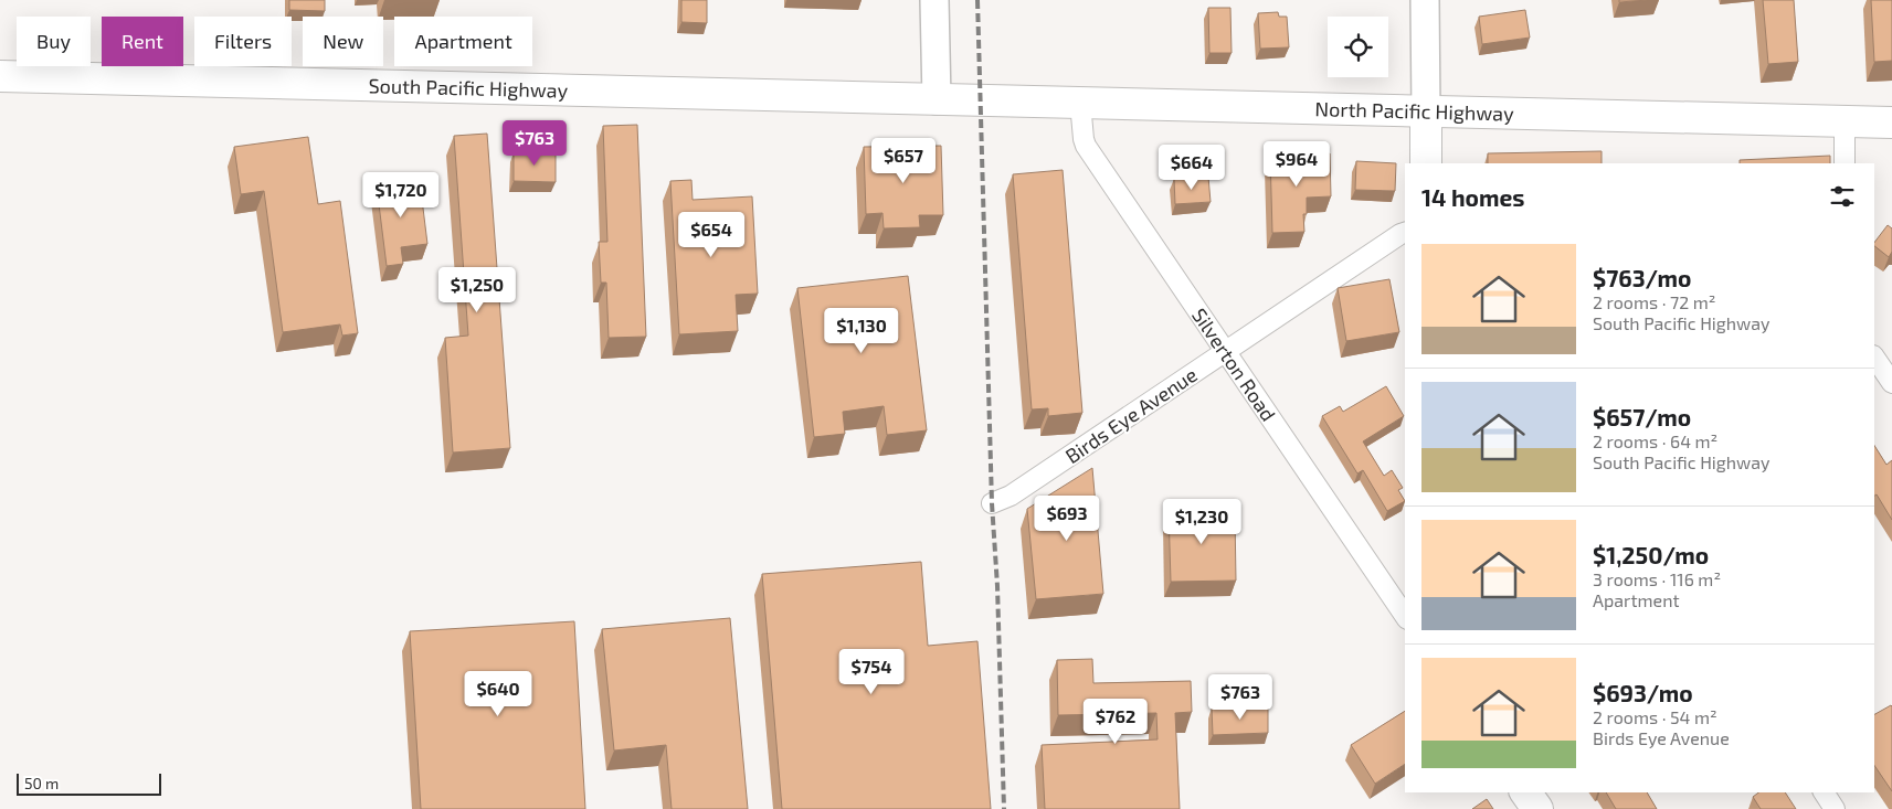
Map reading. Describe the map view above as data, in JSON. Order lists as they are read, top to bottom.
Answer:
{
  "streets": {
    "main road": ["South Pacific Highway", "North Pacific Highway"],
    "street": ["Silverton Road", "Birds Eye Avenue"]
  },
  "crossings": [
    ["South Pacific Highway", "North Pacific Highway"],
    ["North Pacific Highway", "Silverton Road"],
    ["Silverton Road", "Birds Eye Avenue"]
  ],
  "scale_bar": "50 m",
  "page": {
    "chip": [
      "Buy",
      "Rent",
      "Filters",
      "New",
      "Apartment"
    ],
    "price": [
      "$763",
      "$657",
      "$964",
      "$664",
      "$1,720",
      "$654",
      "$1,250",
      "$1,130",
      "$693",
      "$1,230",
      "$754",
      "$640",
      "$763",
      "$762"
    ],
    "heading": "14 homes",
    "list": [
      {
        "name": "$763/mo",
        "note": "2 rooms · 72 m² · South Pacific Highway"
      },
      {
        "name": "$657/mo",
        "note": "2 rooms · 64 m² · South Pacific Highway"
      },
      {
        "name": "$1,250/mo",
        "note": "3 rooms · 116 m² · Apartment"
      },
      {
        "name": "$693/mo",
        "note": "2 rooms · 54 m² · Birds Eye Avenue"
      }
    ],
    "scale": "50 m"
  }
}
